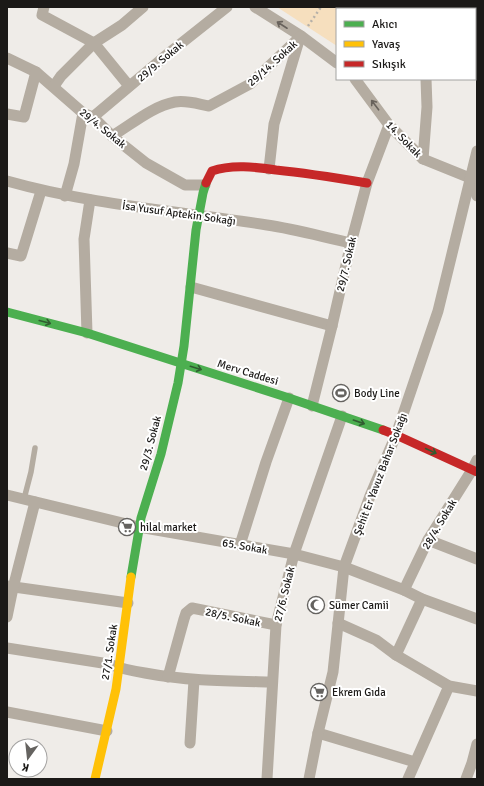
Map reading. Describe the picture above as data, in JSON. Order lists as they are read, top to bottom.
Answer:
{
  "streets": {
    "street": [
      "29/9. Sokak",
      "29/14. Sokak",
      "29/4. Sokak",
      "14. Sokak",
      "İsa Yusuf Aptekin Sokağı",
      "29/7. Sokak",
      "Merv Caddesi",
      "29/3. Sokak",
      "Şehit Er Yavuz Bahar Sokağı",
      "28/4. Sokak",
      "65. Sokak",
      "27/6. Sokak",
      "28/5. Sokak",
      "27/1. Sokak"
    ]
  },
  "crossings": [
    ["29/9. Sokak", "29/4. Sokak"],
    ["29/14. Sokak", "29/4. Sokak"],
    ["29/4. Sokak", "29/3. Sokak"],
    ["14. Sokak", "29/7. Sokak"],
    ["14. Sokak", "Şehit Er Yavuz Bahar Sokağı"],
    ["İsa Yusuf Aptekin Sokağı", "29/7. Sokak"],
    ["İsa Yusuf Aptekin Sokağı", "29/3. Sokak"],
    ["29/7. Sokak", "Merv Caddesi"],
    ["Merv Caddesi", "29/3. Sokak"],
    ["Merv Caddesi", "Şehit Er Yavuz Bahar Sokağı"],
    ["Merv Caddesi", "28/4. Sokak"],
    ["Merv Caddesi", "27/6. Sokak"],
    ["29/3. Sokak", "65. Sokak"],
    ["29/3. Sokak", "27/1. Sokak"],
    ["Şehit Er Yavuz Bahar Sokağı", "65. Sokak"],
    ["28/4. Sokak", "65. Sokak"],
    ["65. Sokak", "27/6. Sokak"],
    ["65. Sokak", "27/1. Sokak"],
    ["27/6. Sokak", "28/5. Sokak"]
  ],
  "places": {
    "sports": ["Body Line"],
    "supermarket": ["hilal market", "Ekrem Gıda"],
    "mosque": ["Sümer Camii"]
  },
  "legend": ["Akıcı", "Yavaş", "Sıkışık"],
  "north": "bottom"
}
